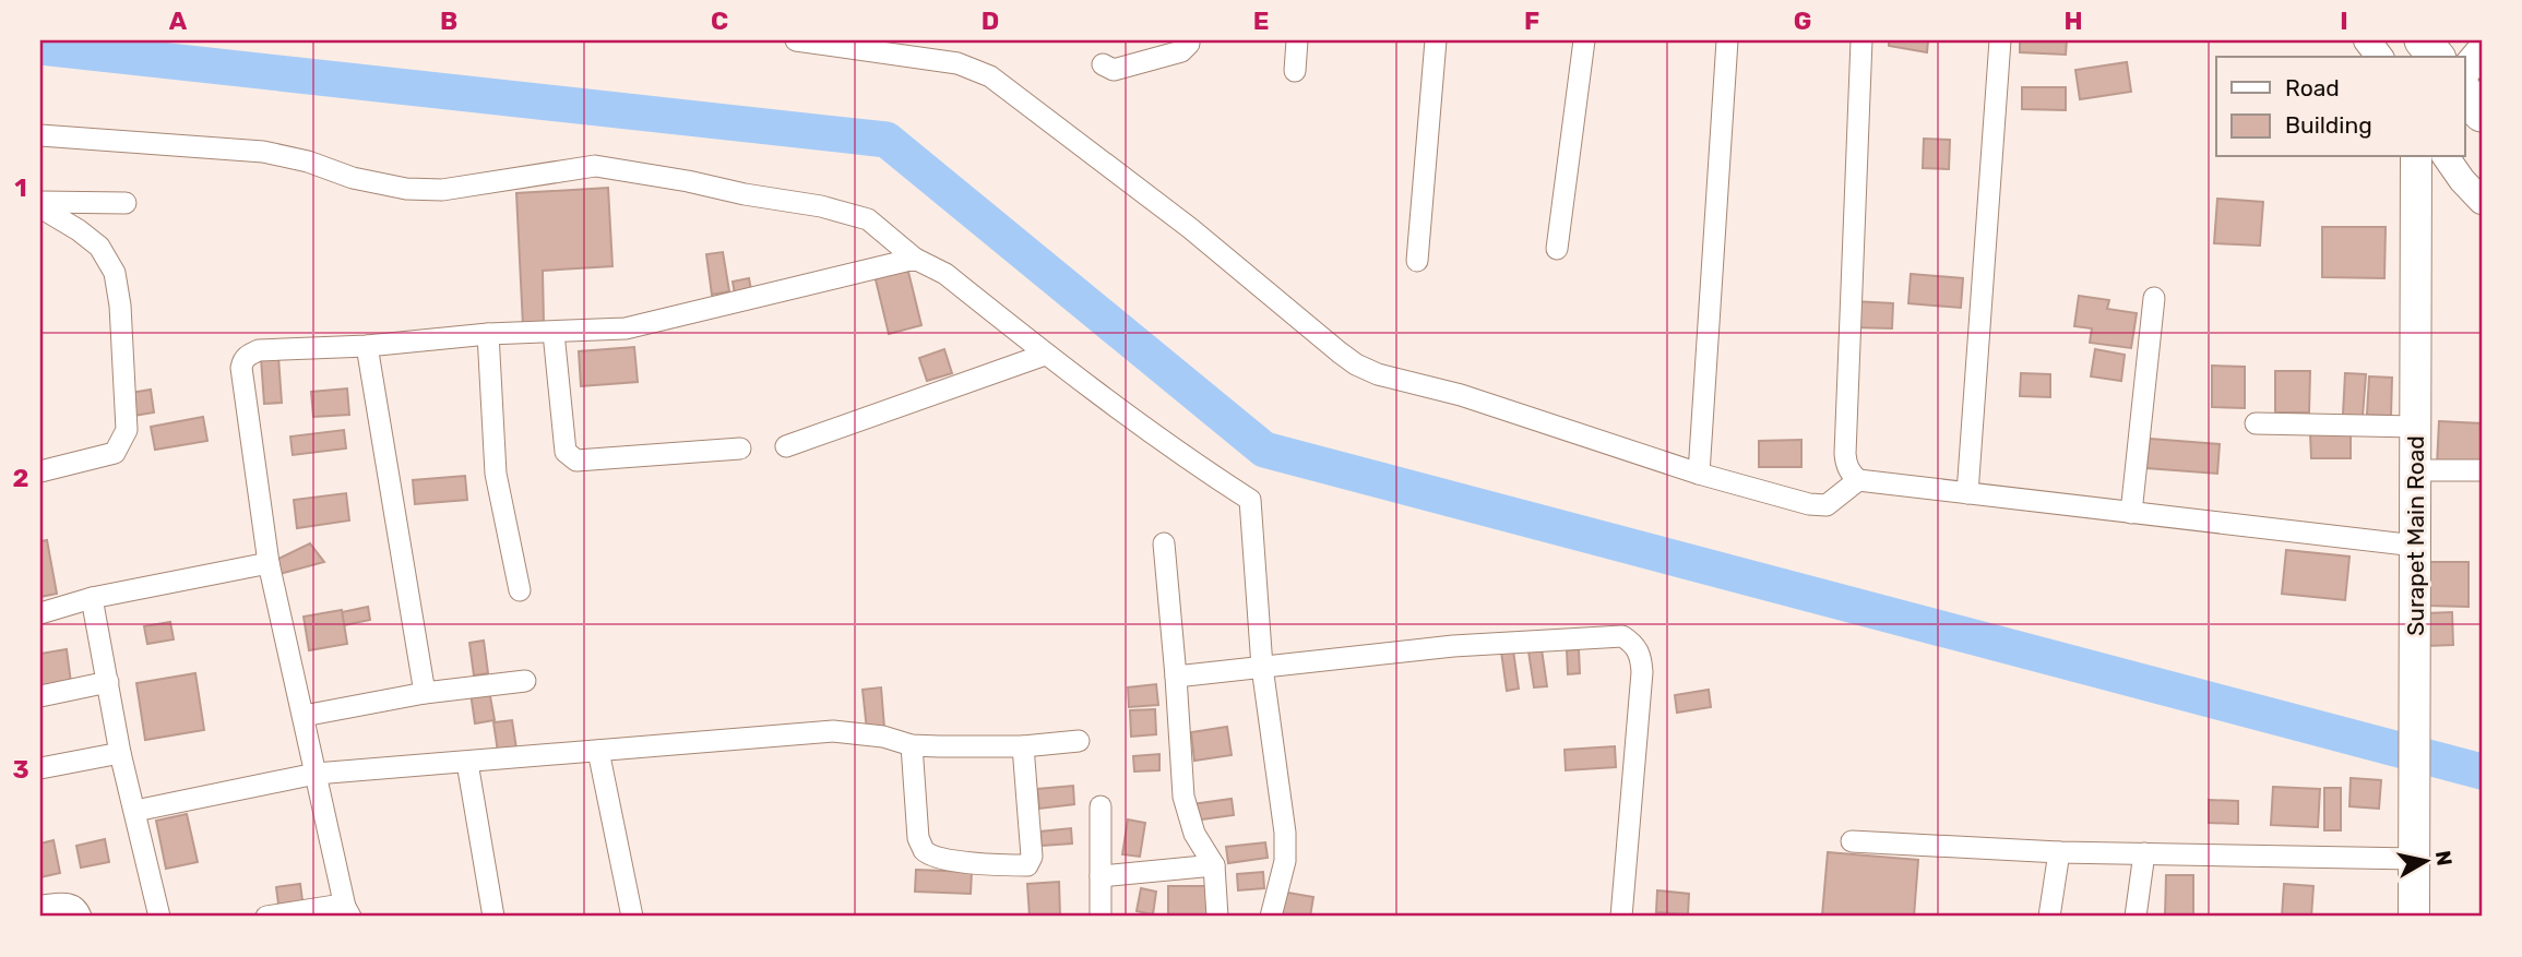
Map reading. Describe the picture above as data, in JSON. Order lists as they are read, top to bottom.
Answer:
{
  "streets": {
    "main road": ["Surapet Main Road"]
  },
  "legend": ["Road", "Building"],
  "north": "right",
  "grid": {
    "columns": [
      "A",
      "B",
      "C",
      "D",
      "E",
      "F",
      "G",
      "H",
      "I"
    ],
    "rows": ["1", "2", "3"]
  }
}
